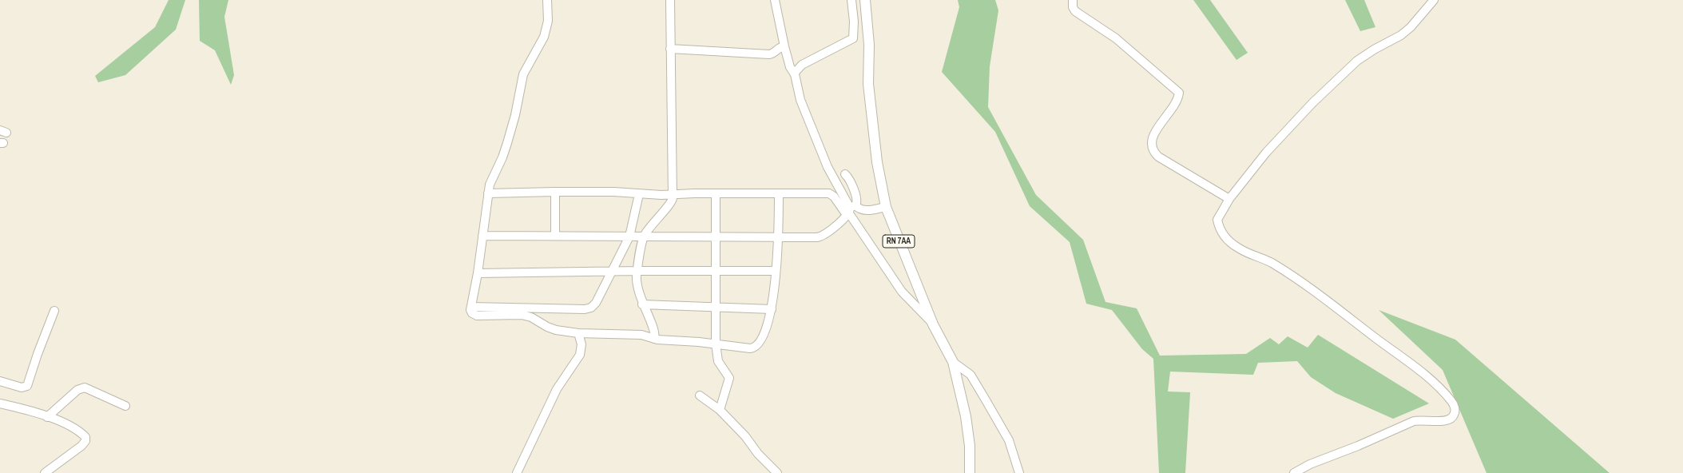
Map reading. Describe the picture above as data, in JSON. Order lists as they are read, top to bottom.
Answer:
{
  "streets": {
    "main road": ["RN 7AA"]
  }
}
